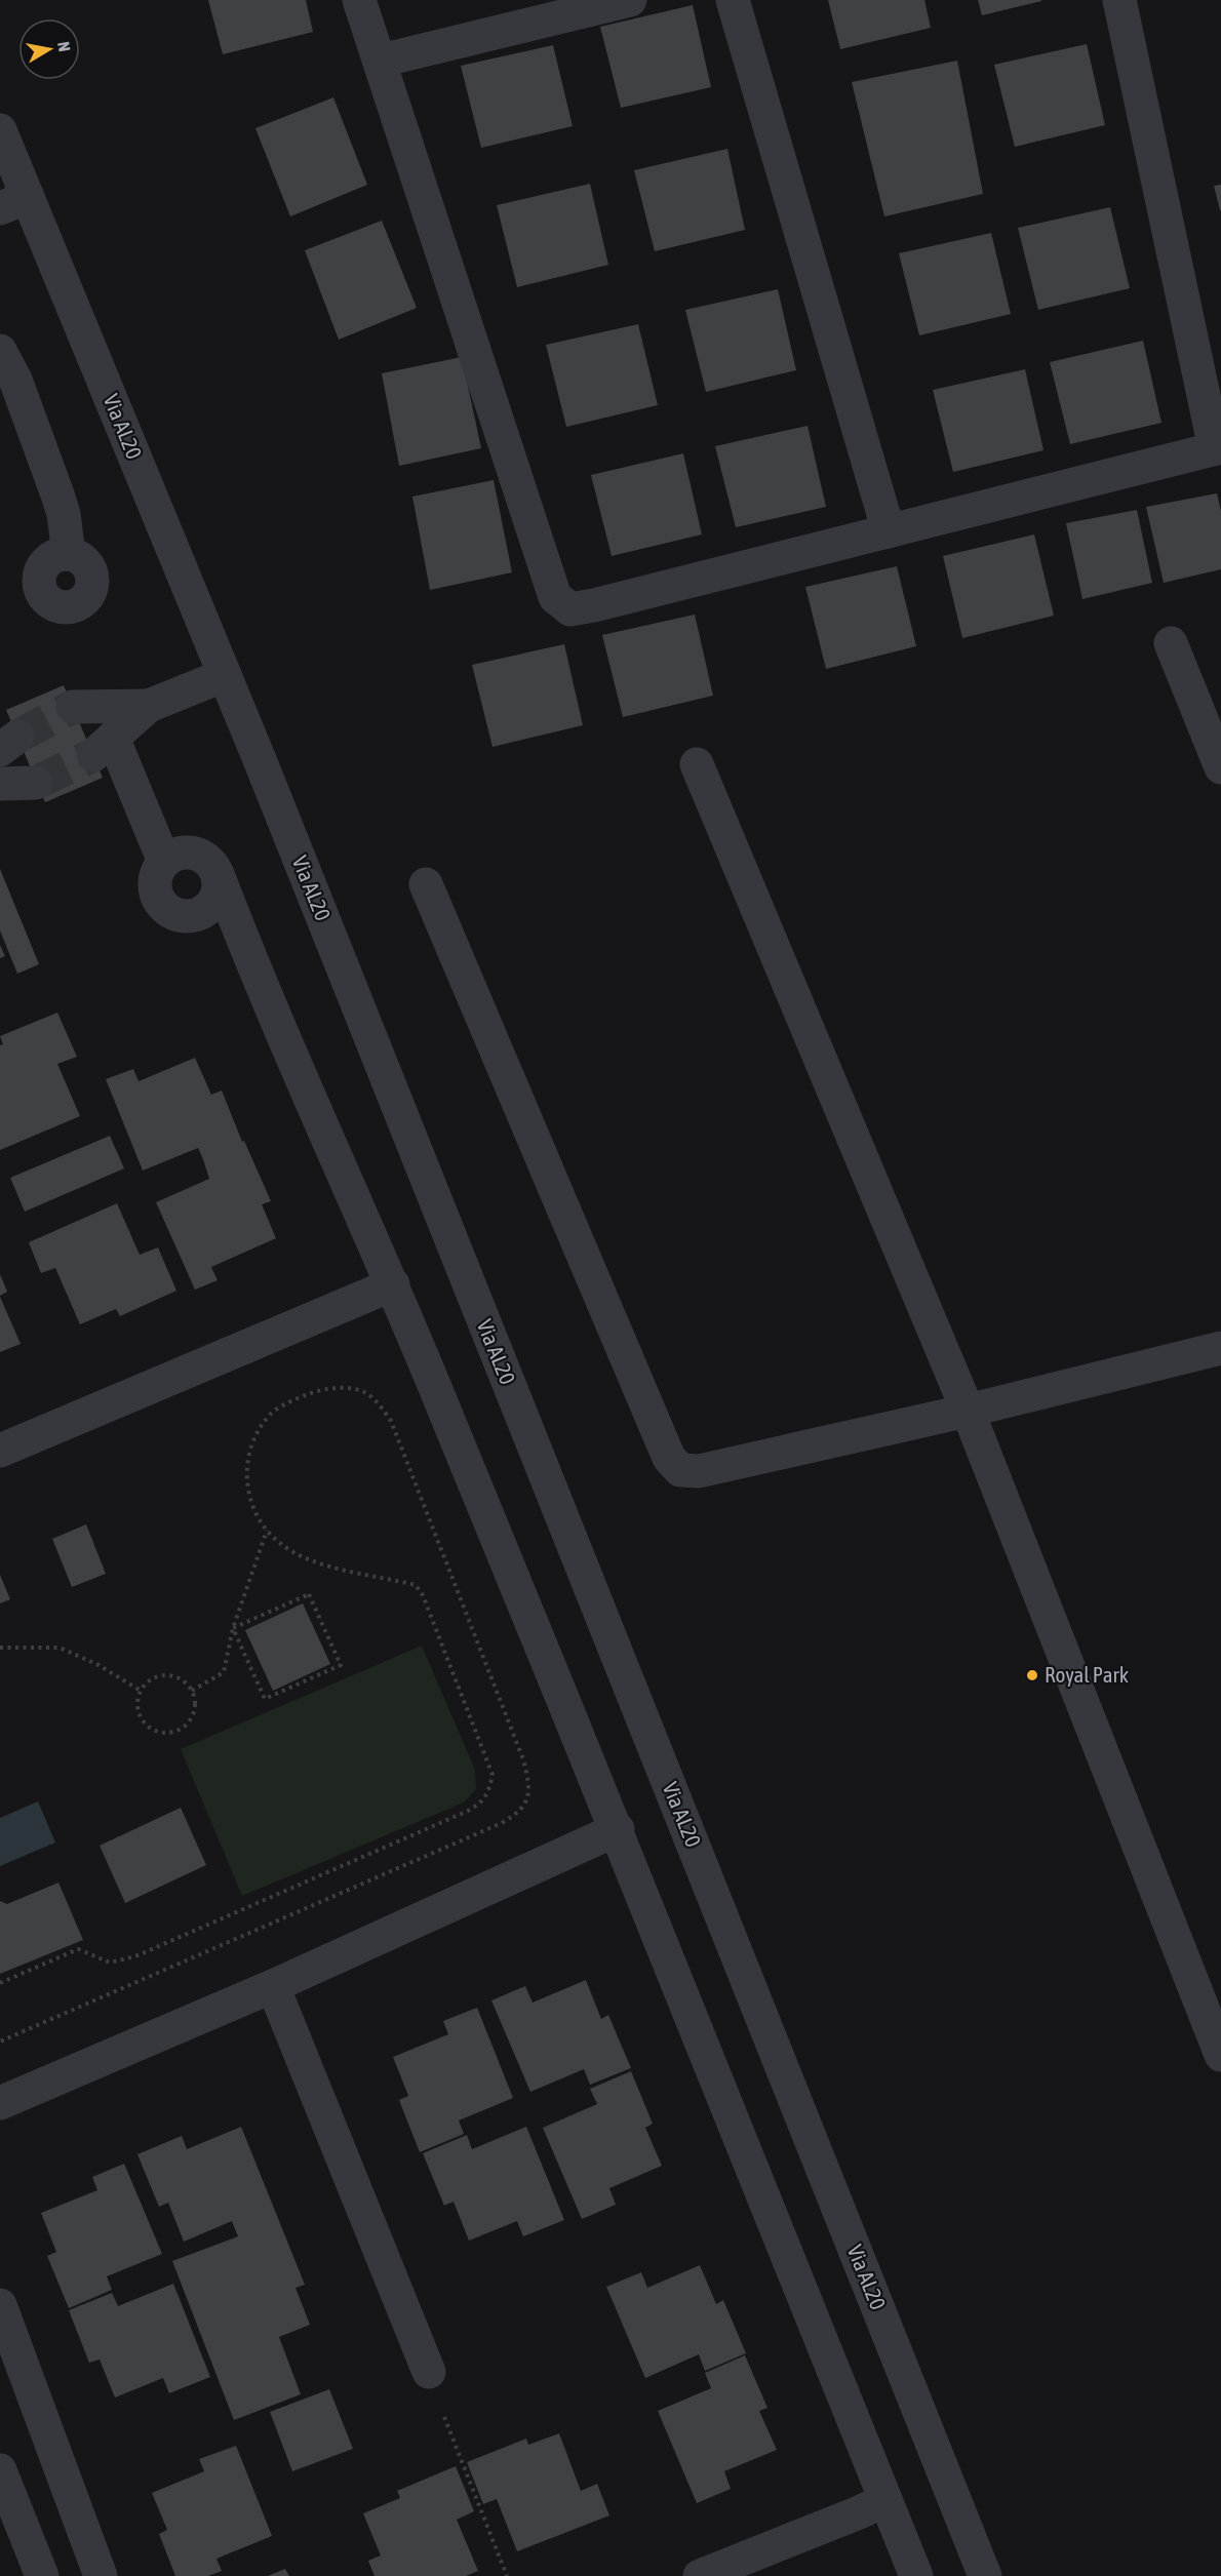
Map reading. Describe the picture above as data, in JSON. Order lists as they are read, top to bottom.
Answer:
{
  "streets": {
    "street": ["Via AL20"]
  },
  "places": ["Royal Park"],
  "north": "right"
}
